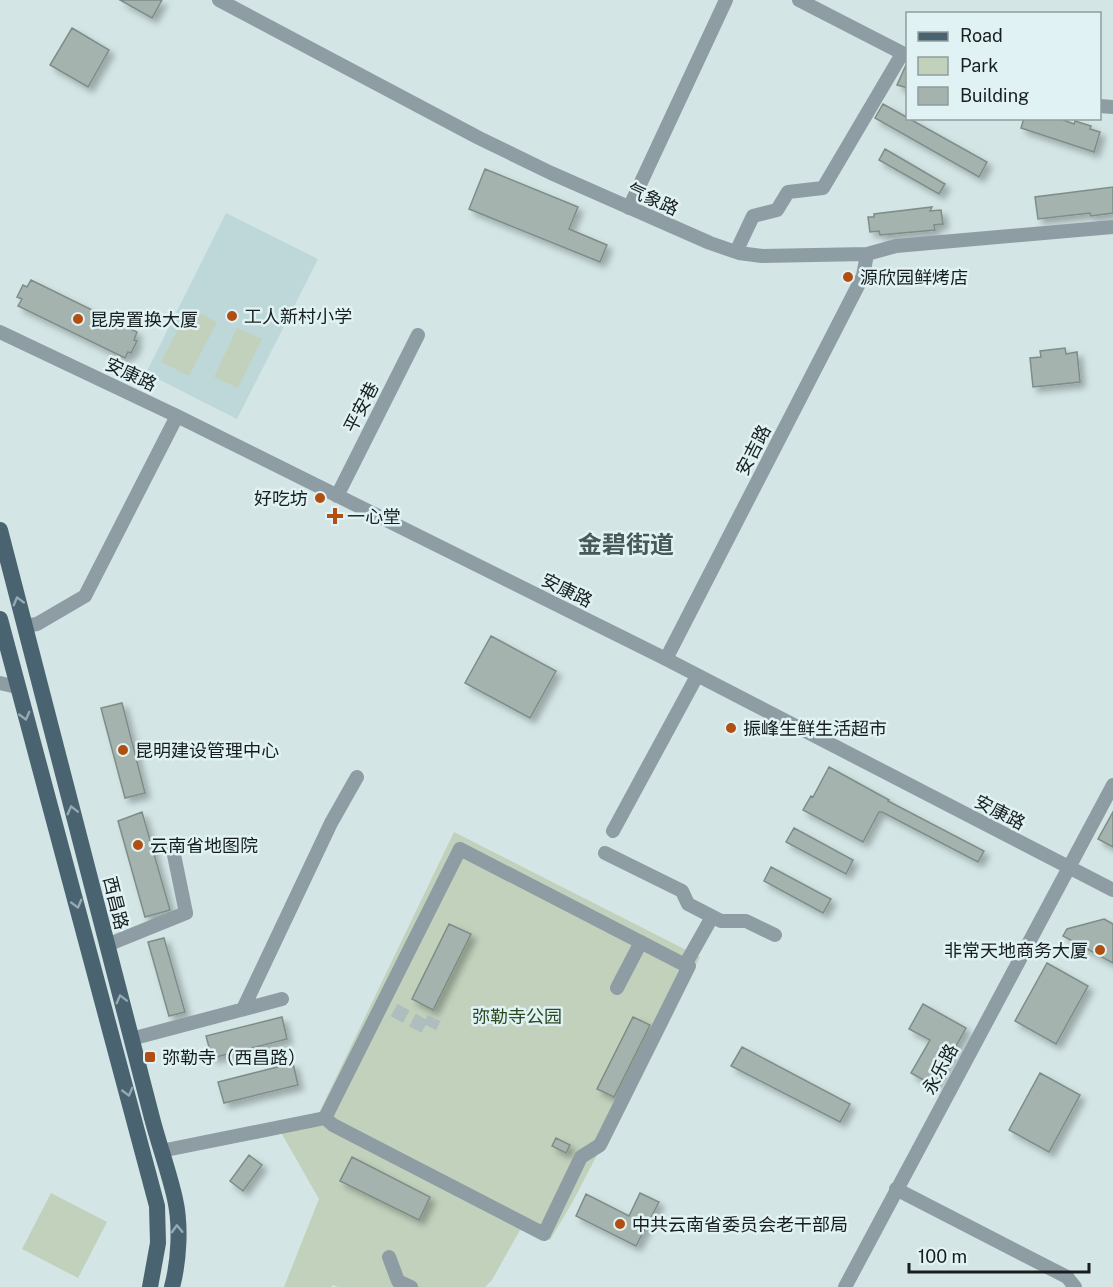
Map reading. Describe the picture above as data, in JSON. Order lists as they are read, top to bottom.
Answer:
{
  "streets": {
    "main road": ["西昌路"],
    "street": [
      "气象路",
      "安康路",
      "平安巷",
      "安吉路",
      "永乐路"
    ]
  },
  "crossings": [
    ["气象路", "安吉路"],
    ["安康路", "平安巷"],
    ["安康路", "安吉路"],
    ["安康路", "永乐路"]
  ],
  "districts": ["金碧街道"],
  "parks": ["弥勒寺公园"],
  "places": {
    "other": [
      "源欣园鲜烤店",
      "工人新村小学",
      "昆房置换大厦",
      "好吃坊",
      "振峰生鲜生活超市",
      "昆明建设管理中心",
      "云南省地图院",
      "非常天地商务大厦",
      "中共云南省委员会老干部局"
    ],
    "health": ["一心堂"],
    "transit": ["弥勒寺（西昌路）"]
  },
  "legend": ["Road", "Park", "Building"],
  "scale_bar": "100 m"
}
